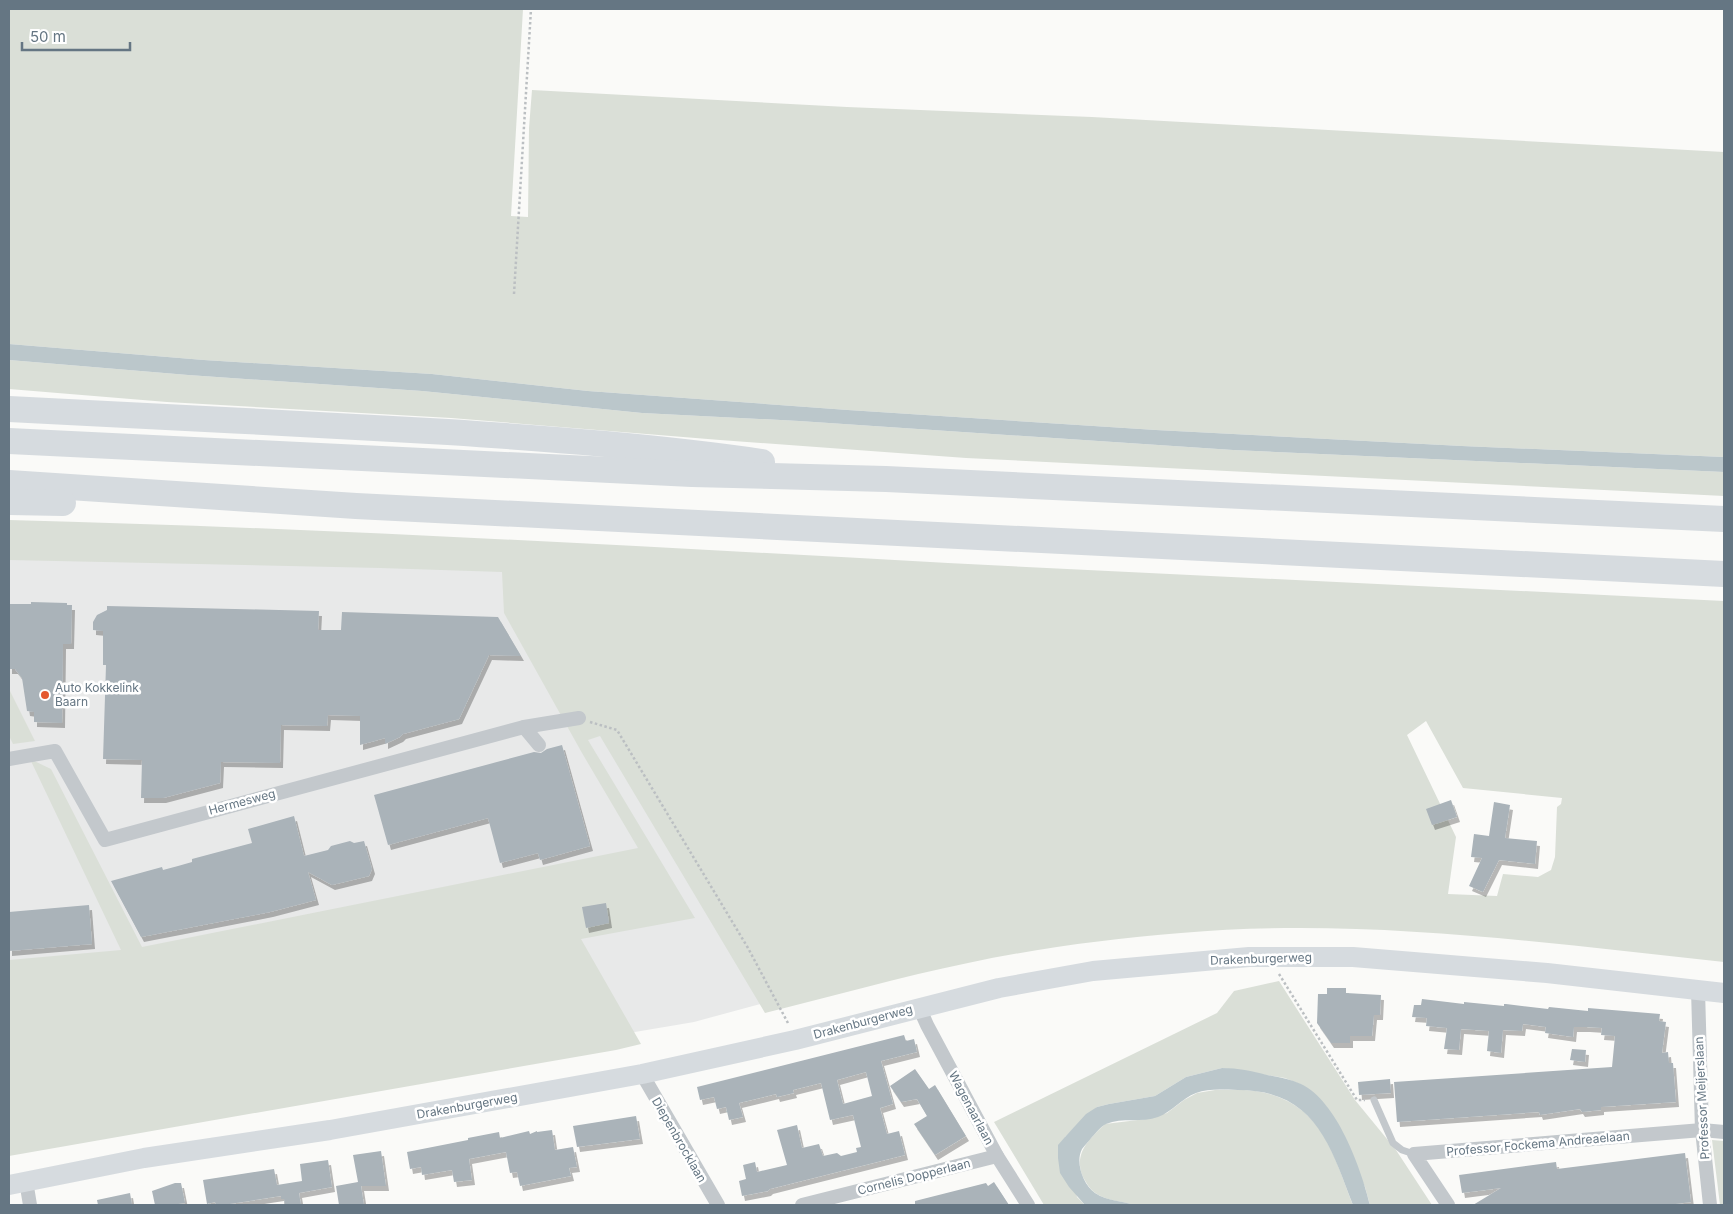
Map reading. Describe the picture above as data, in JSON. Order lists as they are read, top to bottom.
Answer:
{
  "streets": {
    "main road": ["Drakenburgerweg"],
    "street": [
      "Hermesweg",
      "Professor Meijerslaan",
      "Wagenaarlaan",
      "Diepenbrocklaan",
      "Professor Fockema Andreaelaan",
      "Cornelis Dopperlaan"
    ]
  },
  "crossings": [
    ["Drakenburgerweg", "Professor Meijerslaan"],
    ["Drakenburgerweg", "Wagenaarlaan"],
    ["Drakenburgerweg", "Diepenbrocklaan"],
    ["Professor Meijerslaan", "Professor Fockema Andreaelaan"],
    ["Wagenaarlaan", "Cornelis Dopperlaan"]
  ],
  "places": ["Auto Kokkelink Baarn"],
  "scale_bar": "50 m"
}
